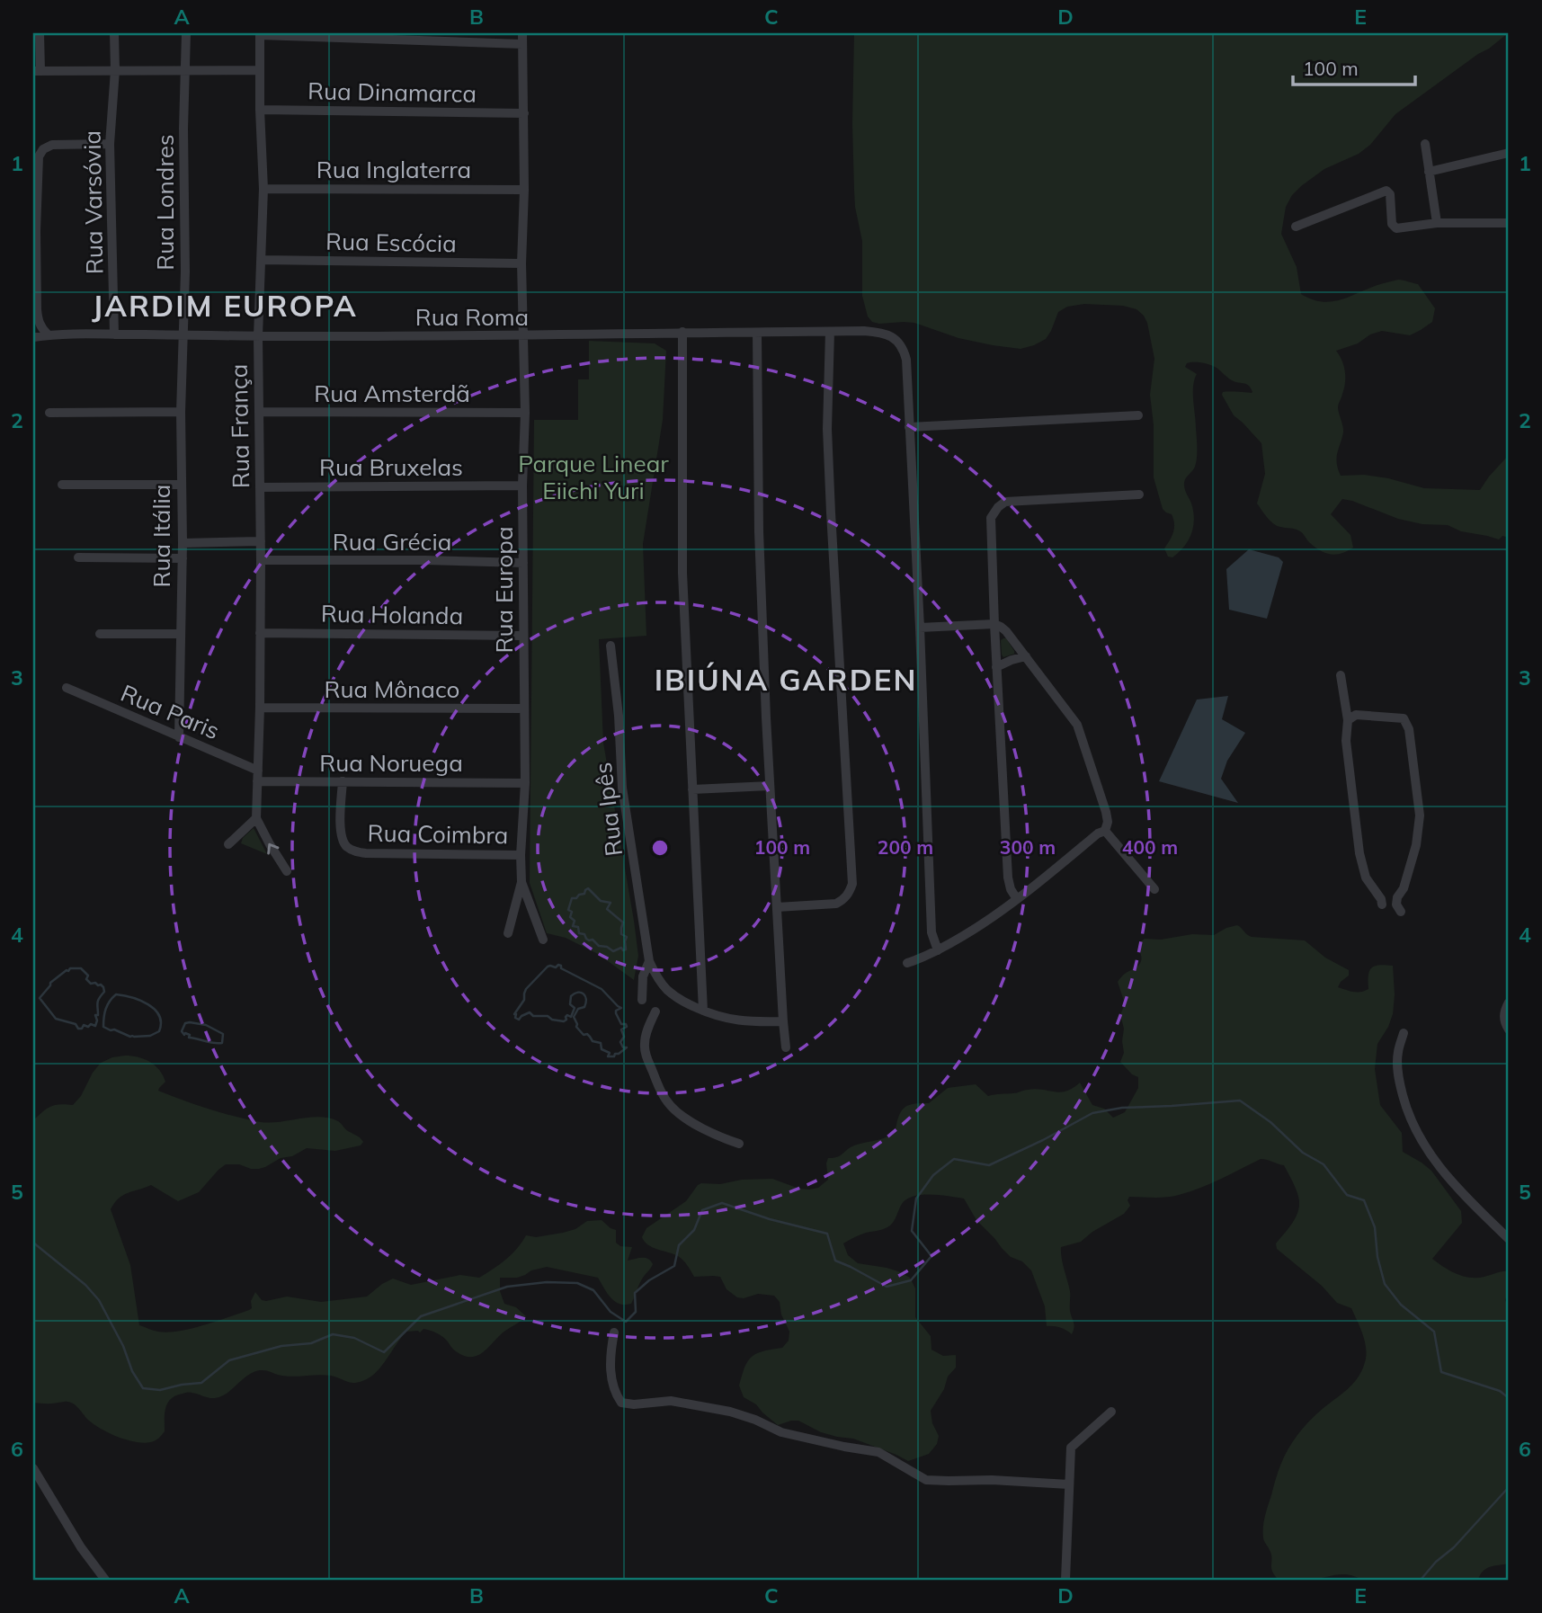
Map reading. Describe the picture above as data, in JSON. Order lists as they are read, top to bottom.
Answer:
{
  "streets": {
    "street": [
      "Rua Dinamarca",
      "Rua Inglaterra",
      "Rua Varsóvia",
      "Rua Londres",
      "Rua Escócia",
      "Rua Roma",
      "Rua Amsterdã",
      "Rua França",
      "Rua Bruxelas",
      "Rua Itália",
      "Rua Grécia",
      "Rua Europa",
      "Rua Holanda",
      "Rua Mônaco",
      "Rua Paris",
      "Rua Noruega",
      "Rua Ipês",
      "Rua Coimbra"
    ]
  },
  "crossings": [
    ["Rua Dinamarca", "Rua França"],
    ["Rua Dinamarca", "Rua Europa"],
    ["Rua Inglaterra", "Rua França"],
    ["Rua Inglaterra", "Rua Europa"],
    ["Rua Varsóvia", "Rua Roma"],
    ["Rua Londres", "Rua Roma"],
    ["Rua Londres", "Rua Itália"],
    ["Rua Escócia", "Rua França"],
    ["Rua Escócia", "Rua Europa"],
    ["Rua Roma", "Rua França"],
    ["Rua Roma", "Rua Itália"],
    ["Rua Roma", "Rua Europa"],
    ["Rua Amsterdã", "Rua França"],
    ["Rua Amsterdã", "Rua Europa"],
    ["Rua França", "Rua Bruxelas"],
    ["Rua França", "Rua Grécia"],
    ["Rua França", "Rua Holanda"],
    ["Rua França", "Rua Mônaco"],
    ["Rua França", "Rua Paris"],
    ["Rua França", "Rua Noruega"],
    ["Rua Bruxelas", "Rua Europa"],
    ["Rua Itália", "Rua Paris"],
    ["Rua Grécia", "Rua Europa"],
    ["Rua Europa", "Rua Holanda"],
    ["Rua Europa", "Rua Mônaco"],
    ["Rua Europa", "Rua Noruega"],
    ["Rua Europa", "Rua Coimbra"],
    ["Rua Noruega", "Rua Coimbra"]
  ],
  "districts": ["JARDIM EUROPA", "IBIÚNA GARDEN"],
  "parks": ["Parque Linear Eiichi Yuri"],
  "scale_bar": "100 m",
  "grid": {
    "columns": [
      "A",
      "B",
      "C",
      "D",
      "E"
    ],
    "rows": [
      "1",
      "2",
      "3",
      "4",
      "5",
      "6"
    ]
  },
  "rings": [
    "100 m",
    "200 m",
    "300 m",
    "400 m"
  ]
}
